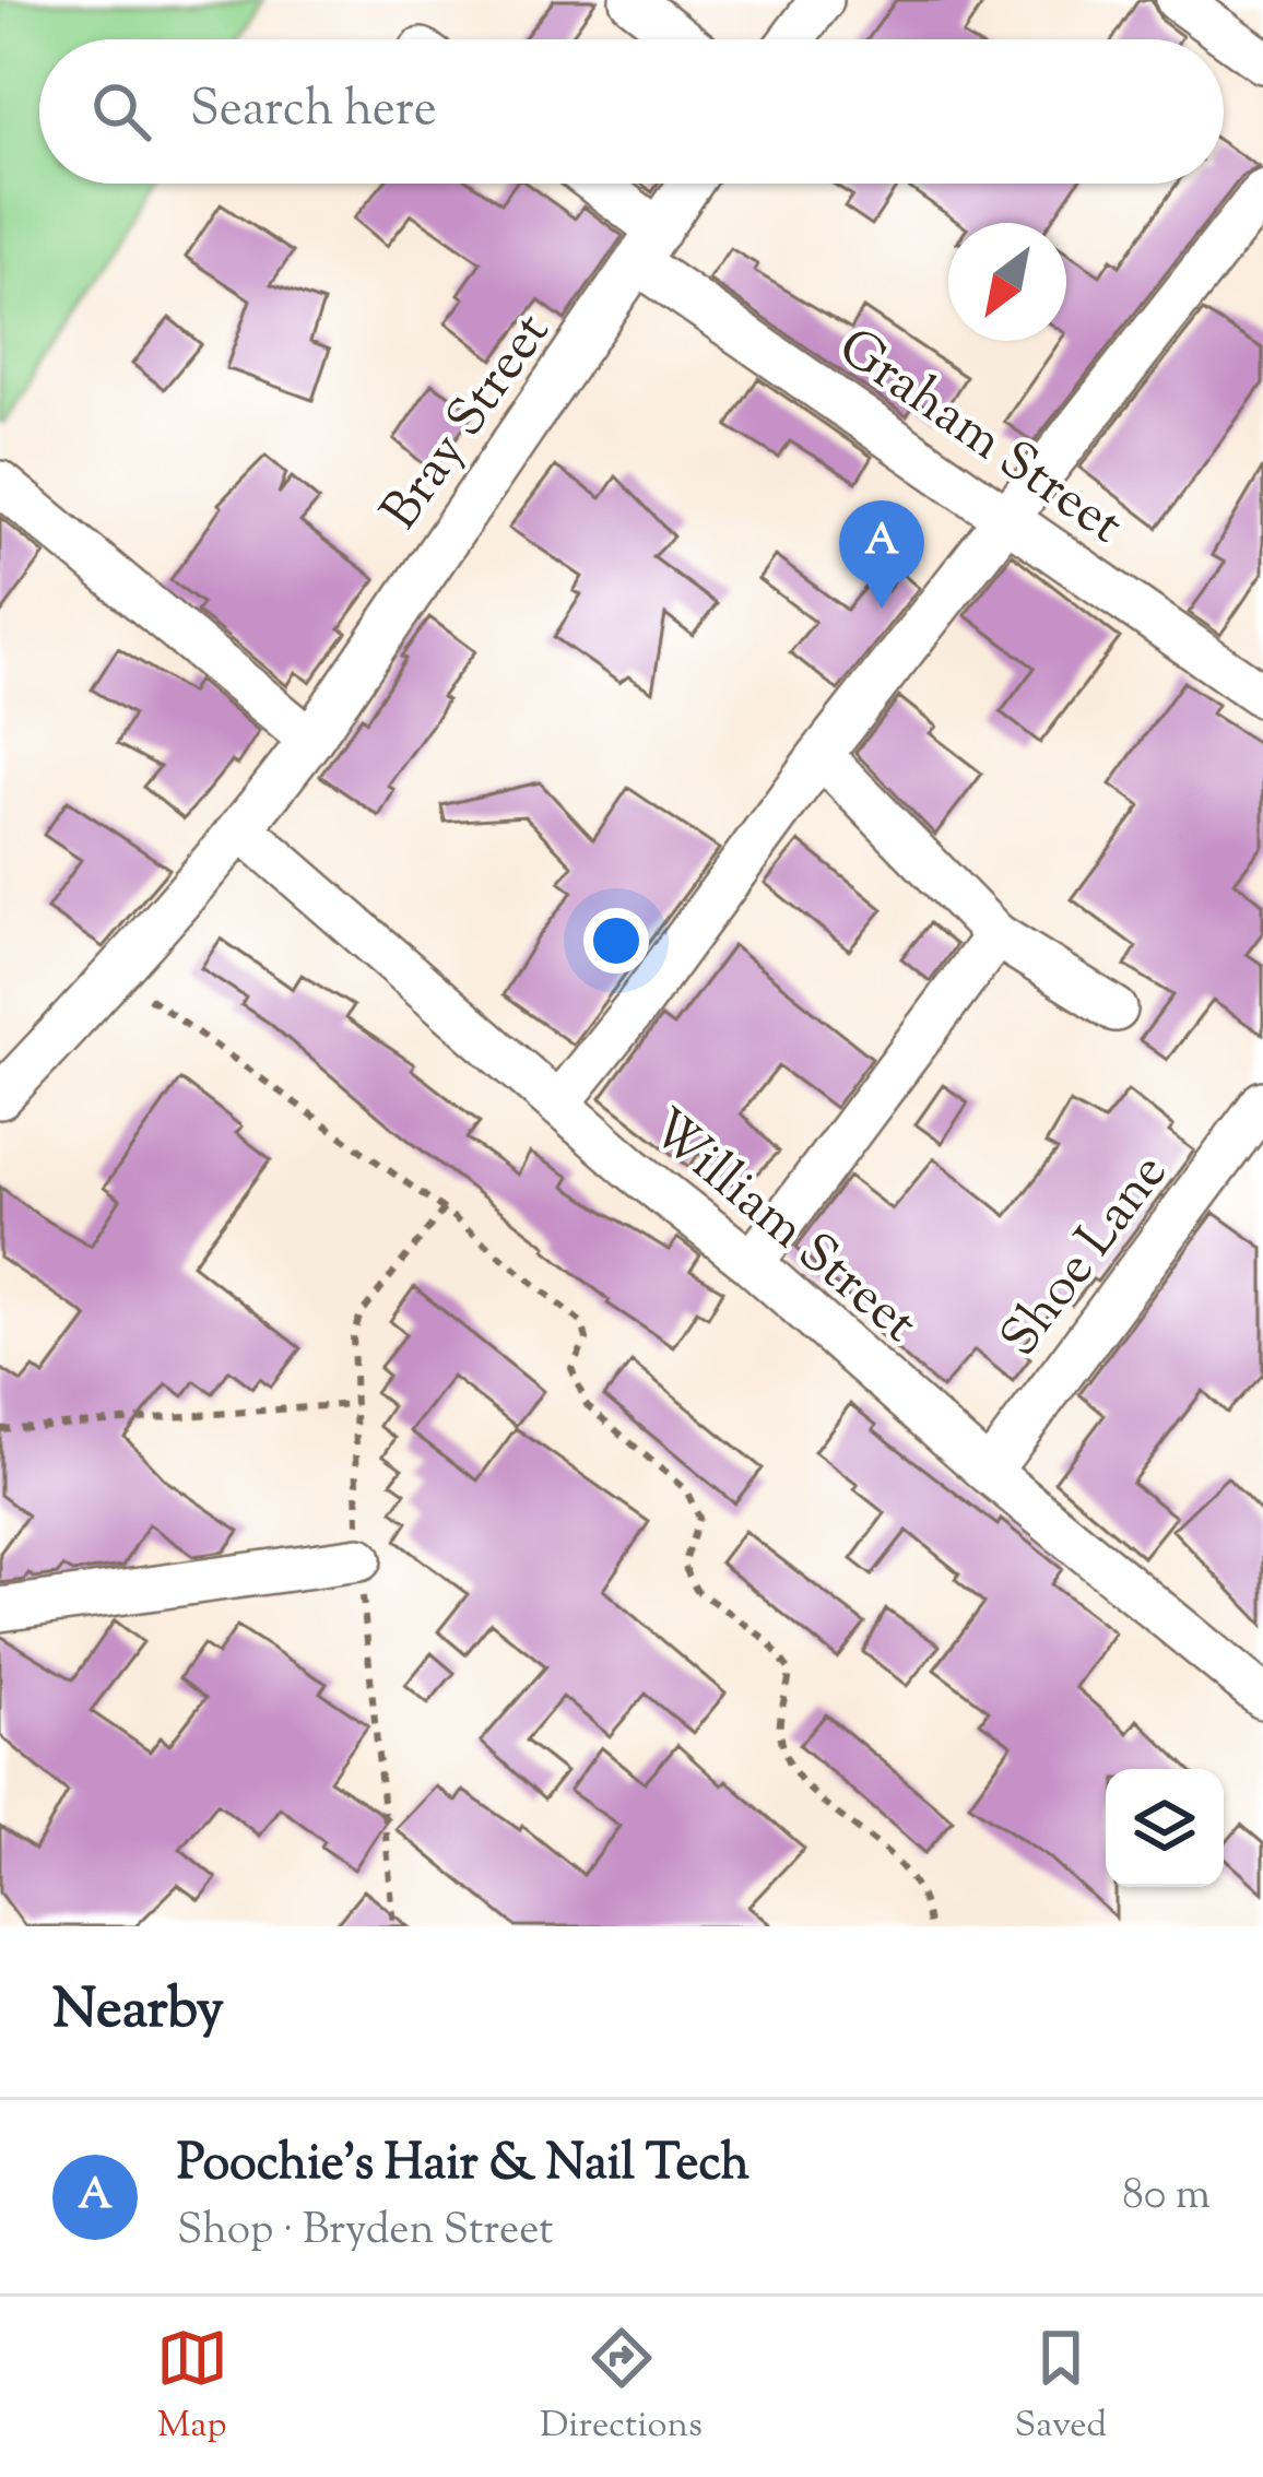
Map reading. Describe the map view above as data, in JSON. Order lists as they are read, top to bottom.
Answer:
{
  "streets": {
    "street": [
      "Bray Street",
      "Graham Street",
      "William Street",
      "Shoe Lane"
    ]
  },
  "crossings": [
    ["Bray Street", "Graham Street"],
    ["Bray Street", "William Street"],
    ["William Street", "Shoe Lane"]
  ],
  "north": "bottom left",
  "page": {
    "search": "Search here",
    "pins": "A",
    "heading": "Nearby",
    "list": [
      {
        "mark": "A",
        "name": "Poochie's Hair & Nail Tech",
        "note": "Shop · Bryden Street",
        "value": "80 m"
      }
    ],
    "nav": ["Map", "Directions", "Saved"]
  }
}
